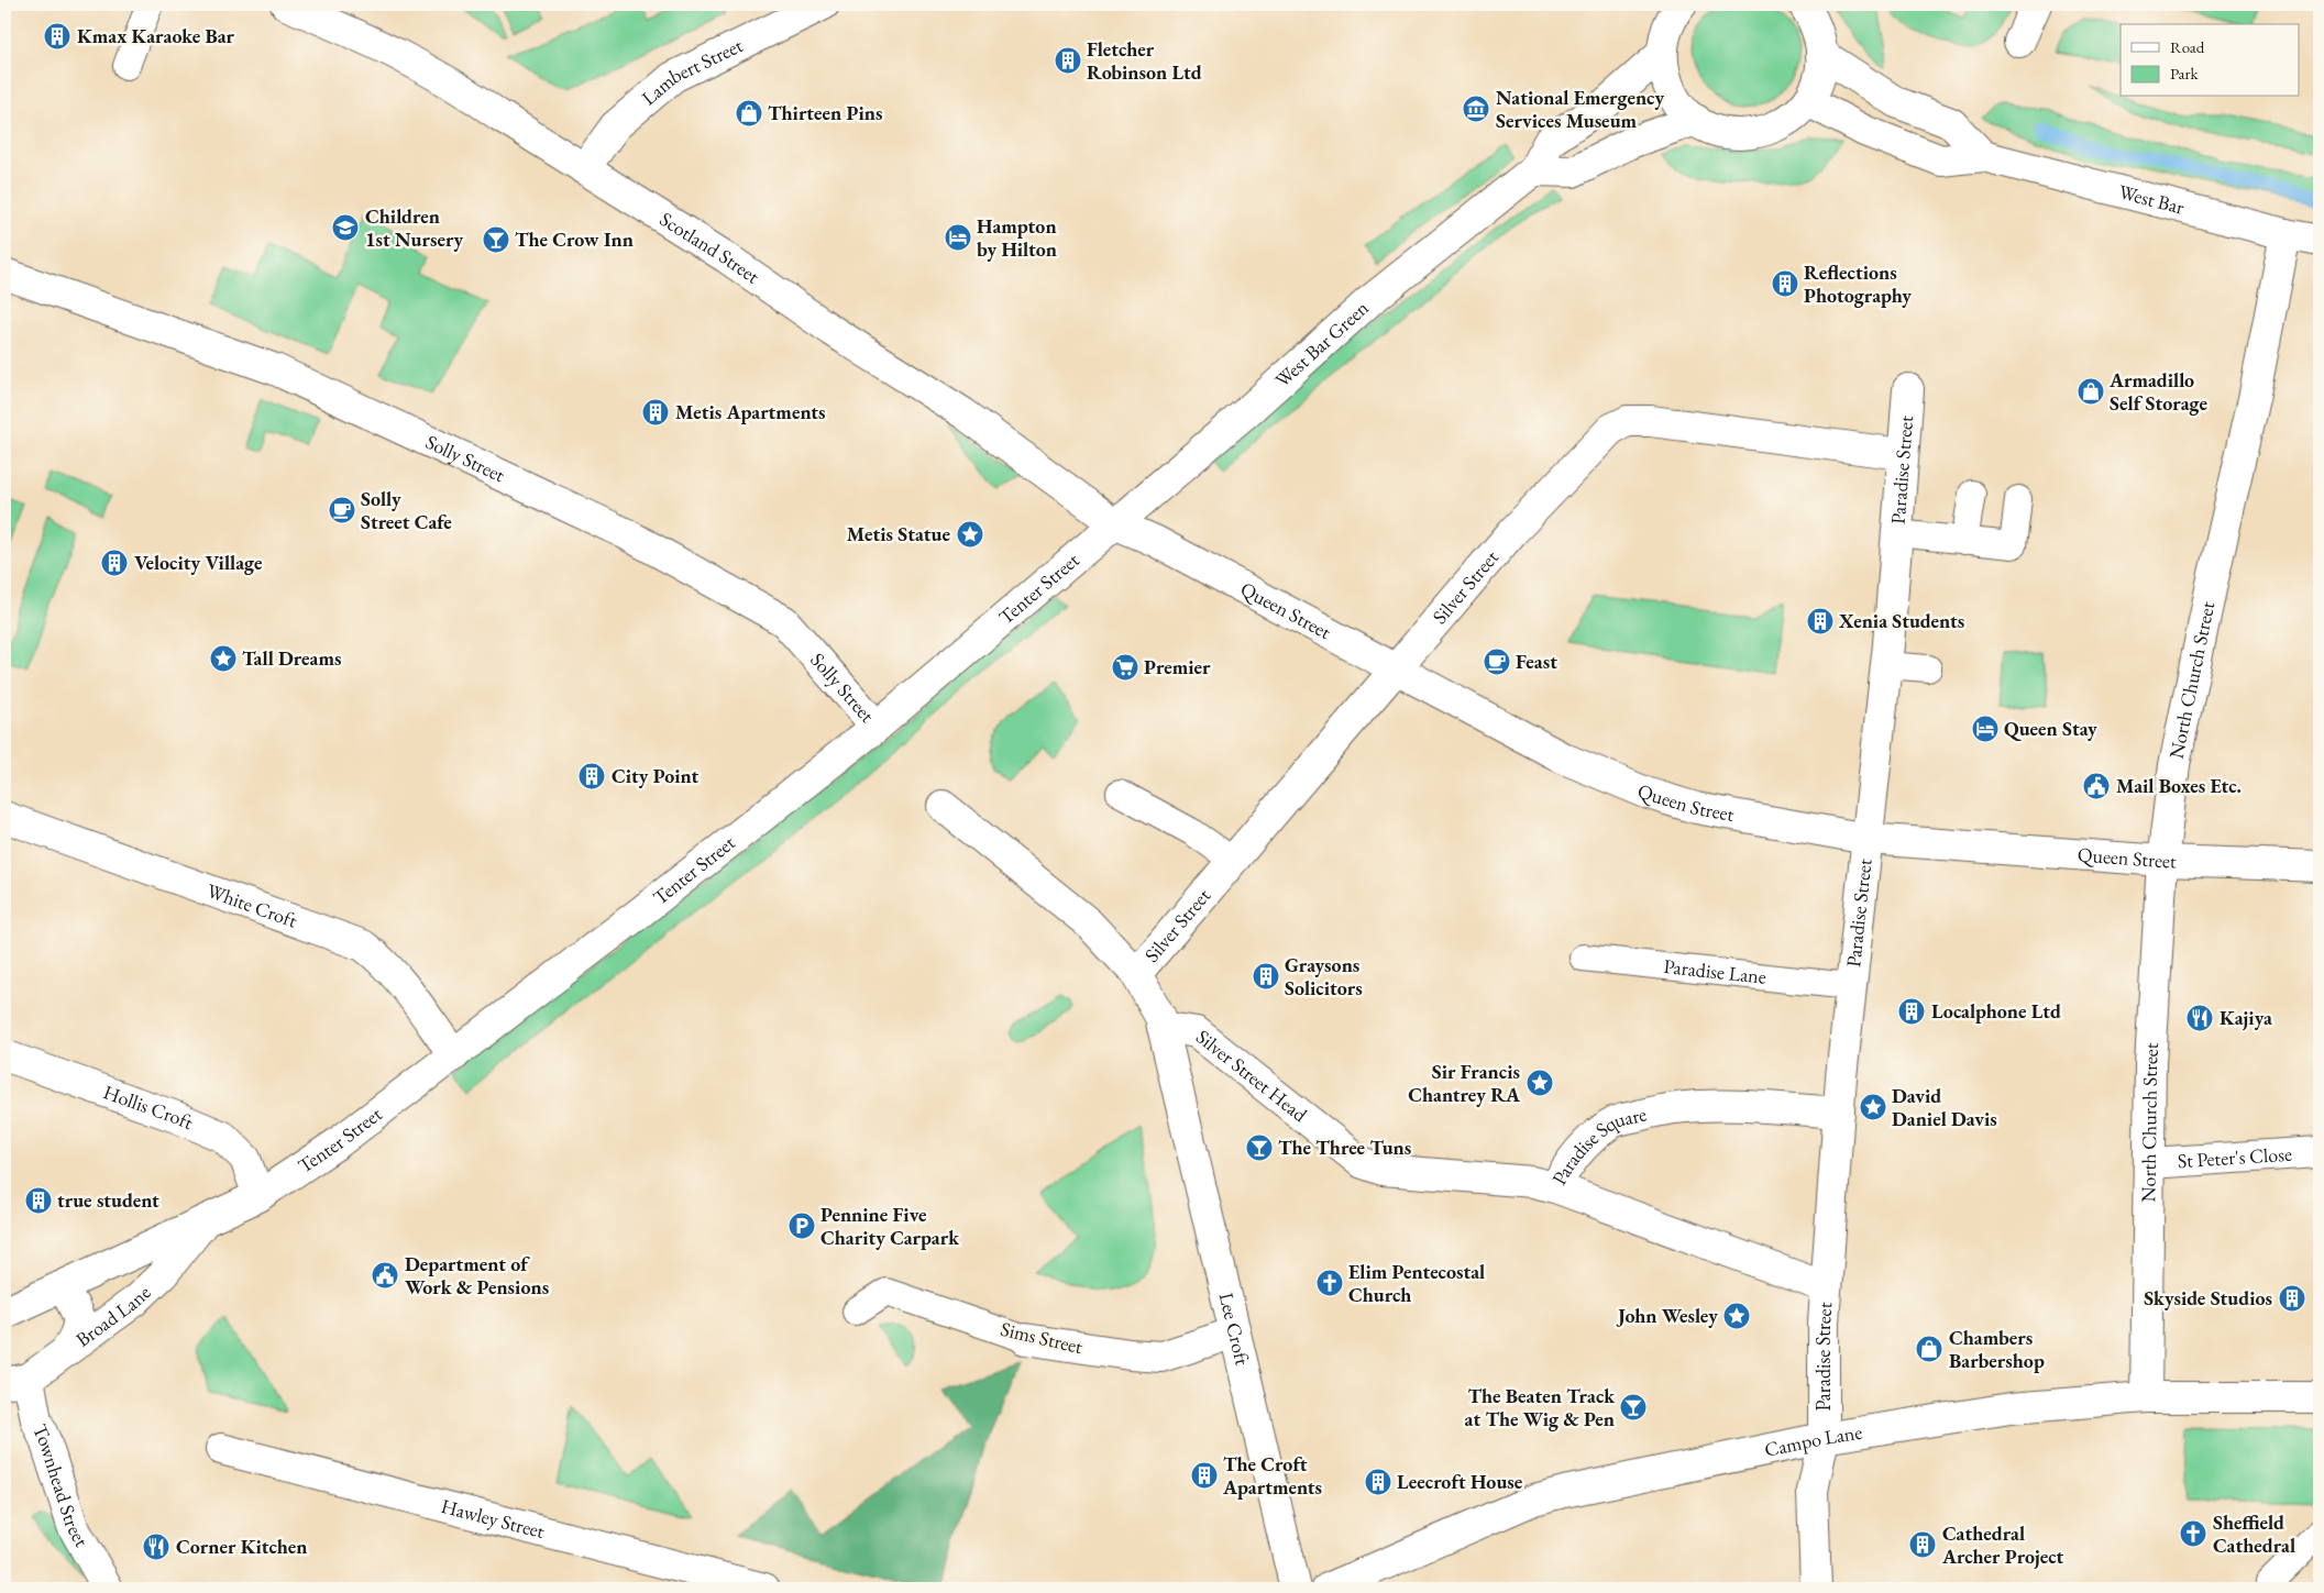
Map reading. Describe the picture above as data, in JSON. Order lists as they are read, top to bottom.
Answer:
{
  "streets": {
    "street": [
      "Lambert Street",
      "West Bar",
      "Scotland Street",
      "West Bar Green",
      "Solly Street",
      "Paradise Street",
      "Silver Street",
      "Tenter Street",
      "Queen Street",
      "North Church Street",
      "White Croft",
      "Silver Street Head",
      "Hollis Croft",
      "Paradise Square",
      "St Peter's Close",
      "Broad Lane",
      "Lee Croft",
      "Sims Street",
      "Campo Lane",
      "Townhead Street",
      "Hawley Street"
    ],
    "lane": ["Paradise Lane"]
  },
  "crossings": [
    ["Lambert Street", "Scotland Street"],
    ["West Bar", "North Church Street"],
    ["Scotland Street", "West Bar Green"],
    ["Scotland Street", "Tenter Street"],
    ["Scotland Street", "Queen Street"],
    ["West Bar Green", "Tenter Street"],
    ["West Bar Green", "Queen Street"],
    ["Solly Street", "Tenter Street"],
    ["Paradise Street", "Silver Street"],
    ["Paradise Street", "Queen Street"],
    ["Paradise Street", "Paradise Lane"],
    ["Paradise Street", "Paradise Square"],
    ["Paradise Street", "Campo Lane"],
    ["Silver Street", "Queen Street"],
    ["Silver Street", "Silver Street Head"],
    ["Tenter Street", "Queen Street"],
    ["Tenter Street", "White Croft"],
    ["Tenter Street", "Hollis Croft"],
    ["Tenter Street", "Broad Lane"],
    ["Queen Street", "North Church Street"],
    ["North Church Street", "St Peter's Close"],
    ["North Church Street", "Campo Lane"],
    ["Silver Street Head", "Paradise Square"],
    ["Silver Street Head", "Lee Croft"],
    ["Hollis Croft", "Broad Lane"],
    ["Broad Lane", "Townhead Street"],
    ["Lee Croft", "Sims Street"]
  ],
  "places": {
    "building": [
      "Kmax Karaoke Bar",
      "Fletcher Robinson Ltd",
      "Reflections Photography",
      "Metis Apartments",
      "Velocity Village",
      "Xenia Students",
      "City Point",
      "Graysons Solicitors",
      "Localphone Ltd",
      "true student",
      "Skyside Studios",
      "The Croft Apartments",
      "Leecroft House",
      "Cathedral Archer Project"
    ],
    "museum": ["National Emergency Services Museum"],
    "shop": ["Thirteen Pins", "Armadillo Self Storage", "Chambers Barbershop"],
    "school or university": ["Children 1st Nursery"],
    "hotel": ["Hampton by Hilton", "Queen Stay"],
    "bar": ["The Crow Inn", "The Three Tuns", "The Beaten Track at The Wig & Pen"],
    "cafe": ["Solly Street Cafe", "Feast"],
    "place": [
      "Metis Statue",
      "Tall Dreams",
      "Sir Francis Chantrey RA",
      "David Daniel Davis",
      "John Wesley"
    ],
    "supermarket": ["Premier"],
    "public building": ["Mail Boxes Etc.", "Department of Work & Pensions"],
    "restaurant": ["Kajiya", "Corner Kitchen"],
    "parking": ["Pennine Five Charity Carpark"],
    "church": ["Elim Pentecostal Church", "Sheffield Cathedral"]
  },
  "legend": ["Road", "Park"]
}
